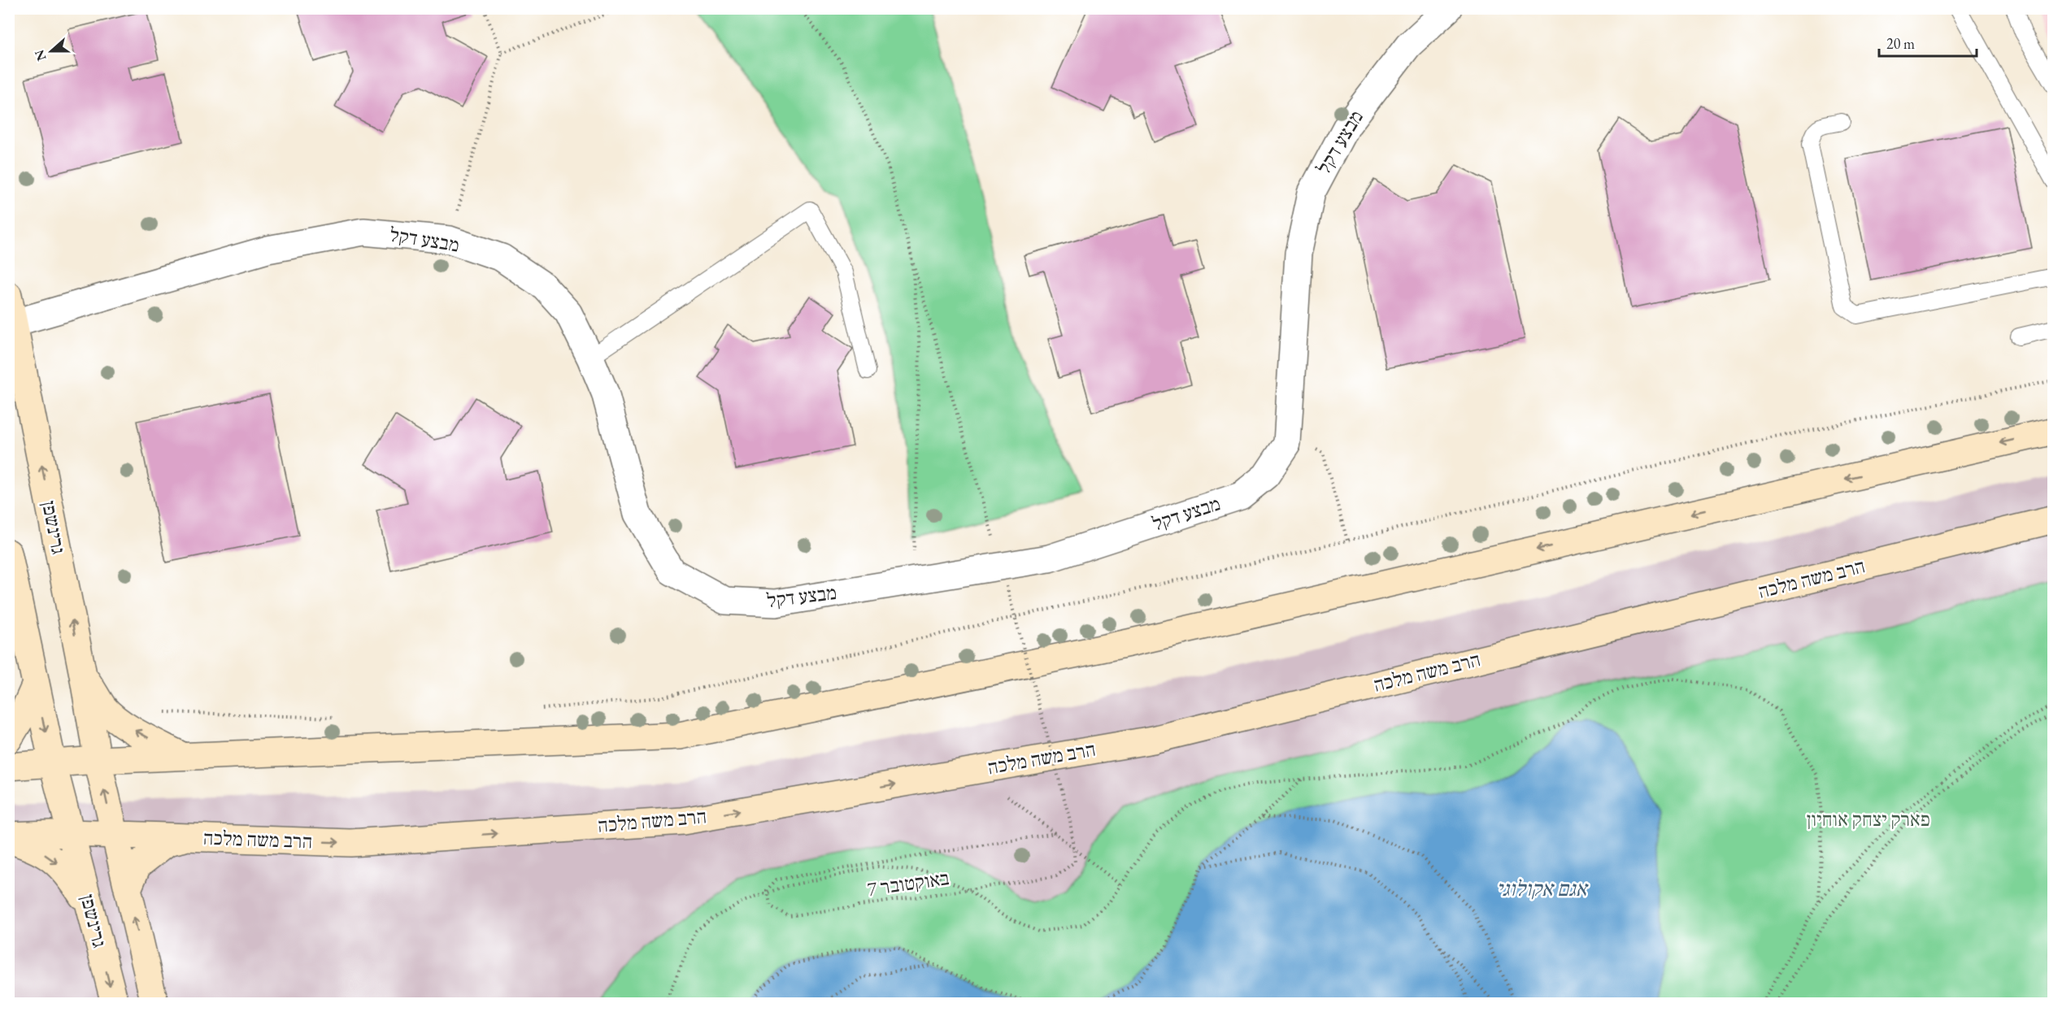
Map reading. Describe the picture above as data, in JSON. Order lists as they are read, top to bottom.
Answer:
{
  "streets": {
    "street": ["מבצע דקל", "גרינשפן", "הרב משה מלכה"],
    "path": ["7 באוקטובר"]
  },
  "crossings": [
    ["מבצע דקל", "גרינשפן"],
    ["מבצע דקל", "7 באוקטובר"],
    ["גרינשפן", "הרב משה מלכה"]
  ],
  "water": ["אגם אקולוגי"],
  "parks": ["פארק יצחק אוחיון"],
  "scale_bar": "20 m",
  "north": "left"
}
